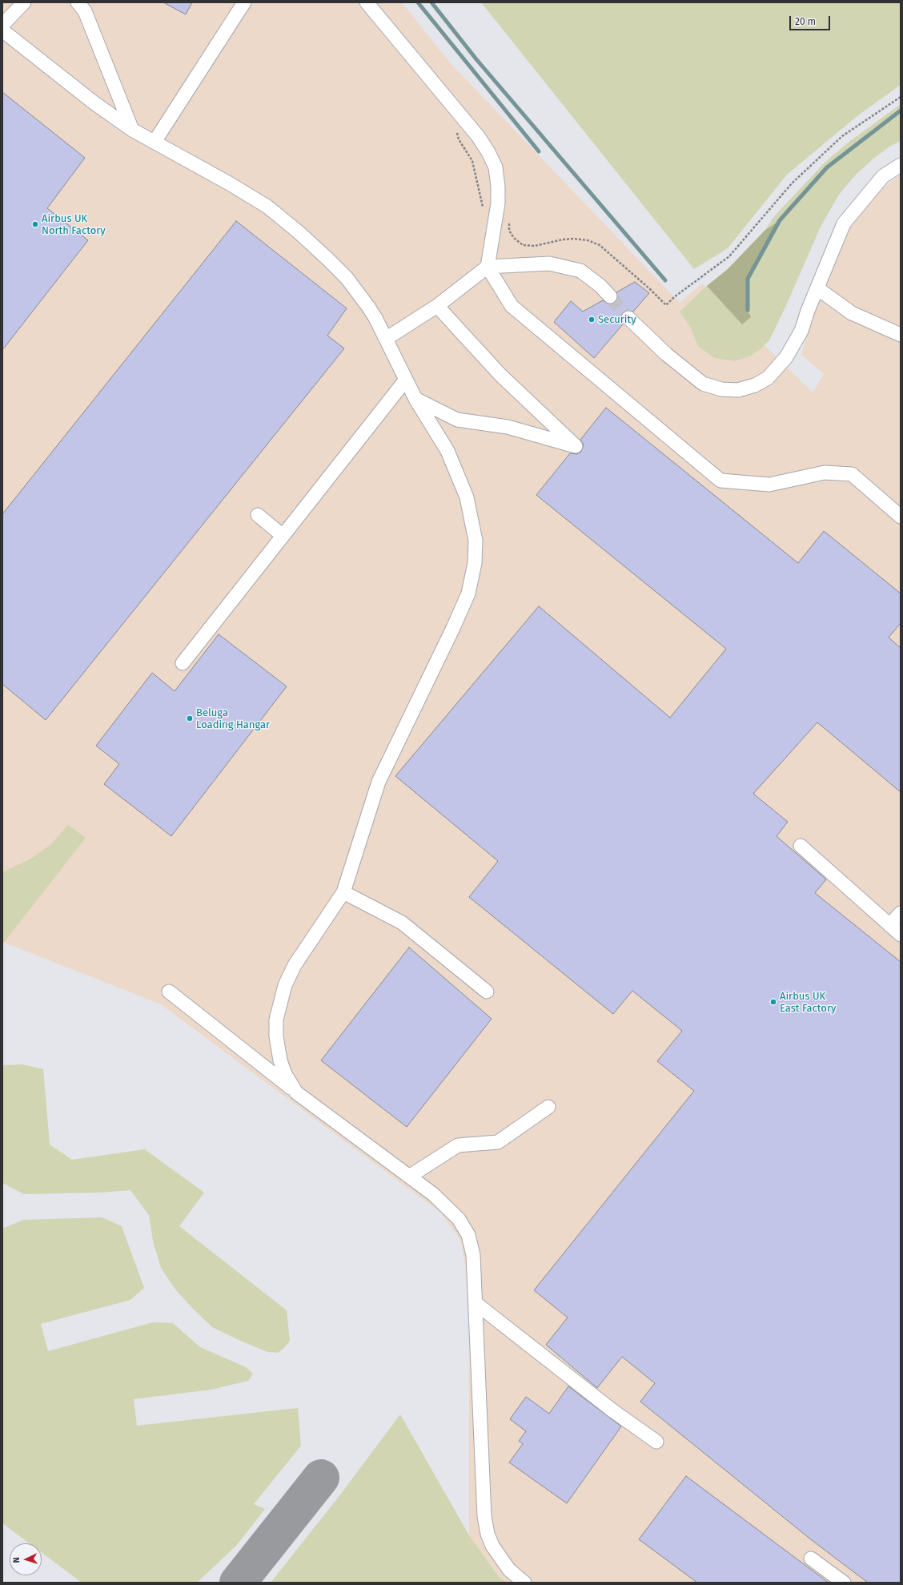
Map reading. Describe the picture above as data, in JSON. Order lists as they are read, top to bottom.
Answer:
{
  "places": [
    "Airbus UK North Factory",
    "Security",
    "Beluga Loading Hangar",
    "Airbus UK East Factory"
  ],
  "scale_bar": "20 m",
  "north": "left"
}
